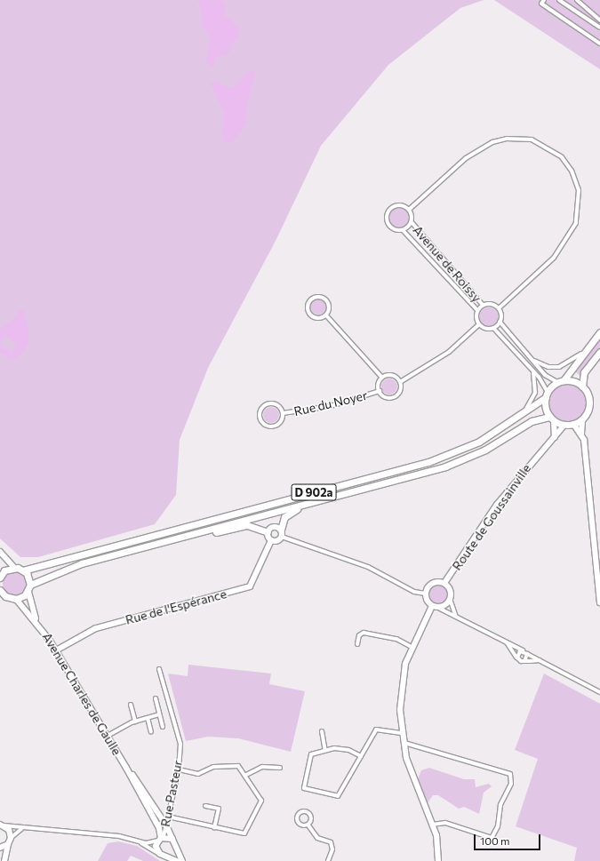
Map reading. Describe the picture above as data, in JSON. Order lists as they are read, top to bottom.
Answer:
{
  "streets": {
    "main road": ["D 902a"],
    "street": [
      "Avenue de Roissy",
      "Rue du Noyer",
      "Route de Goussainville",
      "Rue de l'Espérance",
      "Avenue Charles de Gaulle",
      "Rue Pasteur"
    ]
  },
  "crossings": [
    ["D 902a", "Route de Goussainville"],
    ["D 902a", "Avenue Charles de Gaulle"],
    ["Rue de l'Espérance", "Avenue Charles de Gaulle"],
    ["Avenue Charles de Gaulle", "Rue Pasteur"]
  ],
  "scale_bar": "100 m"
}
